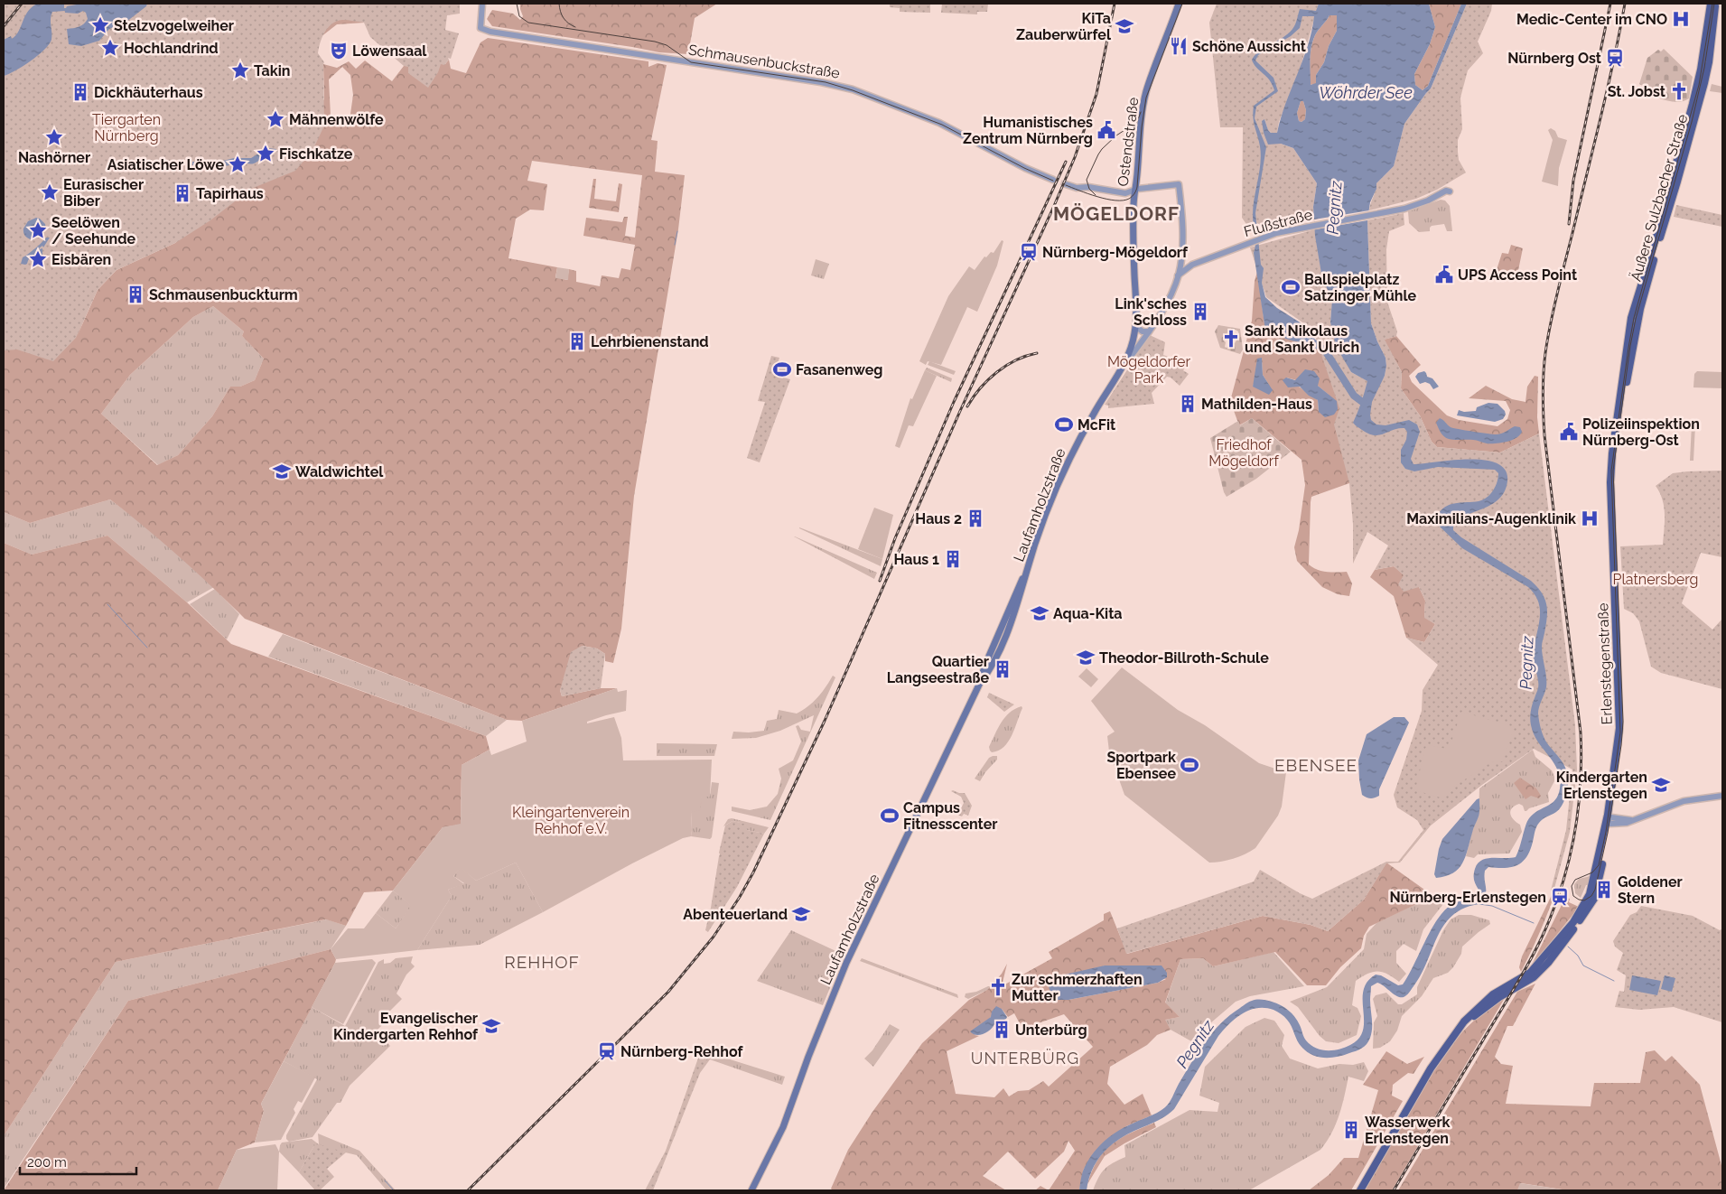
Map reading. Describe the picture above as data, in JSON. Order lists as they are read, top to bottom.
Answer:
{
  "streets": {
    "main road": [
      "Ostendstraße",
      "Äußere Sulzbacher Straße",
      "Laufamholzstraße",
      "Erlenstegenstraße"
    ],
    "street": ["Schmausenbuckstraße", "Flußstraße"]
  },
  "crossings": [
    ["Ostendstraße", "Laufamholzstraße"],
    ["Äußere Sulzbacher Straße", "Erlenstegenstraße"],
    ["Flußstraße", "Laufamholzstraße"]
  ],
  "districts": [
    "MÖGELDORF",
    "EBENSEE",
    "REHHOF",
    "UNTERBÜRG"
  ],
  "water": ["Wöhrder See", "Pegnitz"],
  "parks": [
    "Tiergarten Nürnberg",
    "Mögeldorfer Park",
    "Friedhof Mögeldorf",
    "Platnersberg",
    "Kleingartenverein Rehhof e.V."
  ],
  "places": {
    "hospital": ["Medic-Center im CNO", "Maximilians-Augenklinik"],
    "place": [
      "Stelzvogelweiher",
      "Hochlandrind",
      "Takin",
      "Mähnenwölfe",
      "Nashörner",
      "Fischkatze",
      "Asiatischer Löwe",
      "Eurasischer Biber",
      "Seelöwen / Seehunde",
      "Eisbären"
    ],
    "school or university": [
      "KiTa Zauberwürfel",
      "Waldwichtel",
      "Aqua-Kita",
      "Theodor-Billroth-Schule",
      "Kindergarten Erlenstegen",
      "Abenteuerland",
      "Evangelischer Kindergarten Rehhof"
    ],
    "restaurant": ["Schöne Aussicht"],
    "theatre": ["Löwensaal"],
    "station": [
      "Nürnberg Ost",
      "Nürnberg-Mögeldorf",
      "Nürnberg-Erlenstegen",
      "Nürnberg-Rehhof"
    ],
    "church": ["St. Jobst", "Sankt Nikolaus und Sankt Ulrich", "Zur schmerzhaften Mutter"],
    "building": [
      "Dickhäuterhaus",
      "Tapirhaus",
      "Schmausenbuckturm",
      "Link'sches Schloss",
      "Lehrbienenstand",
      "Mathilden-Haus",
      "Haus 2",
      "Haus 1",
      "Quartier Langseestraße",
      "Goldener Stern",
      "Unterbürg",
      "Wasserwerk Erlenstegen"
    ],
    "public building": ["Humanistisches Zentrum Nürnberg", "UPS Access Point", "Polizeiinspektion Nürnberg-Ost"],
    "sports": [
      "Ballspielplatz Satzinger Mühle",
      "Fasanenweg",
      "McFit",
      "Sportpark Ebensee",
      "Campus Fitnesscenter"
    ]
  },
  "scale_bar": "200 m"
}
